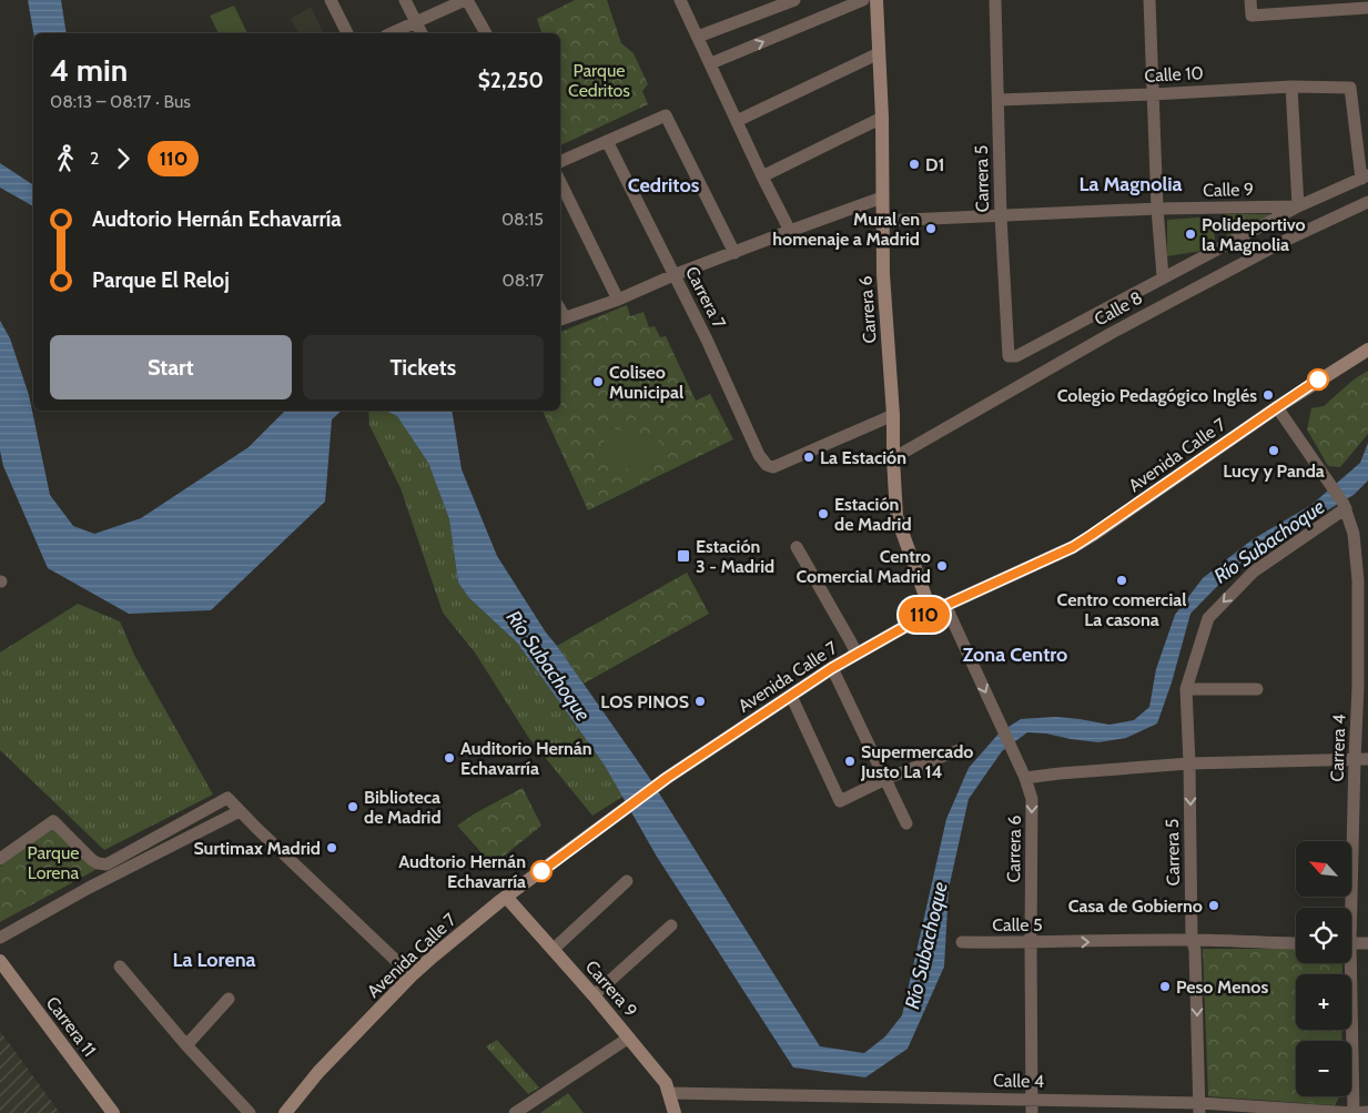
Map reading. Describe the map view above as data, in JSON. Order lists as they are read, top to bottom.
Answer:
{
  "streets": {
    "main road": [
      "Carrera 6",
      "Avenida Calle 7",
      "Carrera 9",
      "Carrera 11"
    ],
    "street": [
      "Calle 10",
      "Carrera 5",
      "Calle 9",
      "Carrera 7",
      "Calle 8",
      "Carrera 4",
      "Calle 5",
      "Calle 4"
    ]
  },
  "crossings": [
    ["Calle 10", "Carrera 5"],
    ["Calle 10", "Calle 9"],
    ["Carrera 5", "Calle 9"],
    ["Carrera 5", "Carrera 4"],
    ["Carrera 5", "Calle 5"],
    ["Carrera 5", "Calle 4"],
    ["Calle 9", "Carrera 6"],
    ["Carrera 7", "Carrera 6"],
    ["Calle 8", "Carrera 6"],
    ["Carrera 6", "Avenida Calle 7"],
    ["Carrera 6", "Calle 5"],
    ["Carrera 6", "Calle 4"],
    ["Avenida Calle 7", "Carrera 4"],
    ["Avenida Calle 7", "Carrera 9"],
    ["Carrera 4", "Calle 4"],
    ["Carrera 9", "Calle 4"]
  ],
  "one_way": ["Carrera 5", "Calle 5"],
  "districts": [
    "La Magnolia",
    "Cedritos",
    "Zona Centro",
    "La Lorena"
  ],
  "water": ["Río Subachoque"],
  "parks": ["Parque Cedritos", "Parque Lorena"],
  "places": {
    "other": [
      "D1",
      "Mural en homenaje a Madrid",
      "Polideportivo la Magnolia",
      "Coliseo Municipal",
      "Colegio Pedagógico Inglés",
      "Lucy y Panda",
      "La Estación",
      "Estación de Madrid",
      "Centro Comercial Madrid",
      "Centro comercial La casona",
      "LOS PINOS",
      "Auditorio Hernán Echavarría",
      "Supermercado Justo La 14",
      "Biblioteca de Madrid",
      "Surtimax Madrid",
      "Audtorio Hernán Echavarría",
      "Casa de Gobierno",
      "Peso Menos"
    ],
    "transit": ["Estación 3 - Madrid"]
  },
  "lines": ["bus line 110"],
  "north": "top left",
  "page": {
    "on_map": "110",
    "heading": ["4 min", "08:13 – 08:17 · Bus", "$2,250"],
    "legs": ["2", "110"],
    "list": [
      {
        "name": "Audtorio Hernán Echavarría",
        "value": "08:15"
      },
      {
        "name": "Parque El Reloj",
        "value": "08:17"
      }
    ],
    "buttons": ["Start", "Tickets"],
    "map_buttons": ["+", "−"]
  }
}
